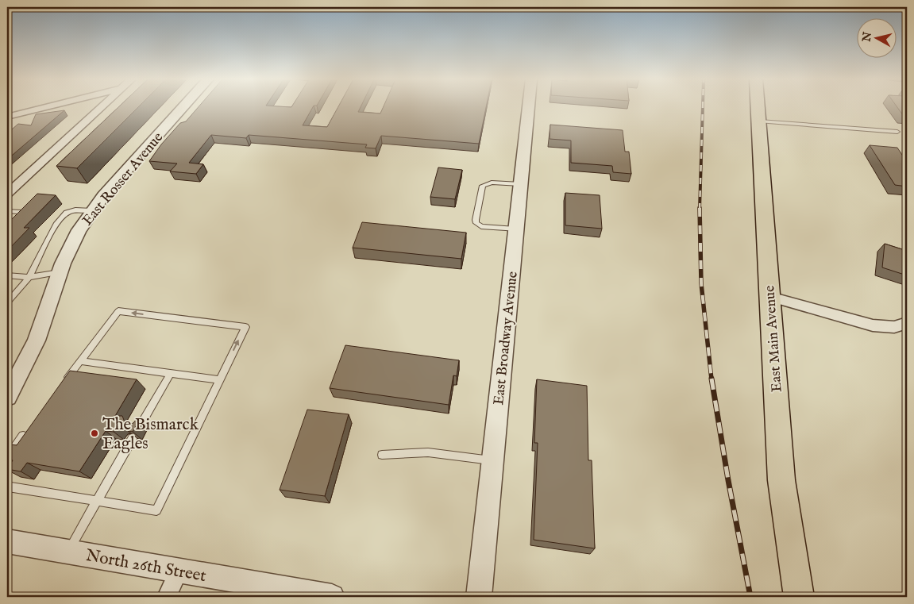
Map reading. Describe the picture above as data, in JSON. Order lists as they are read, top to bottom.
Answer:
{
  "streets": {
    "main road": ["East Main Avenue"],
    "street": ["East Rosser Avenue", "East Broadway Avenue", "North 26th Street"]
  },
  "places": ["The Bismarck Eagles"],
  "north": "left"
}
